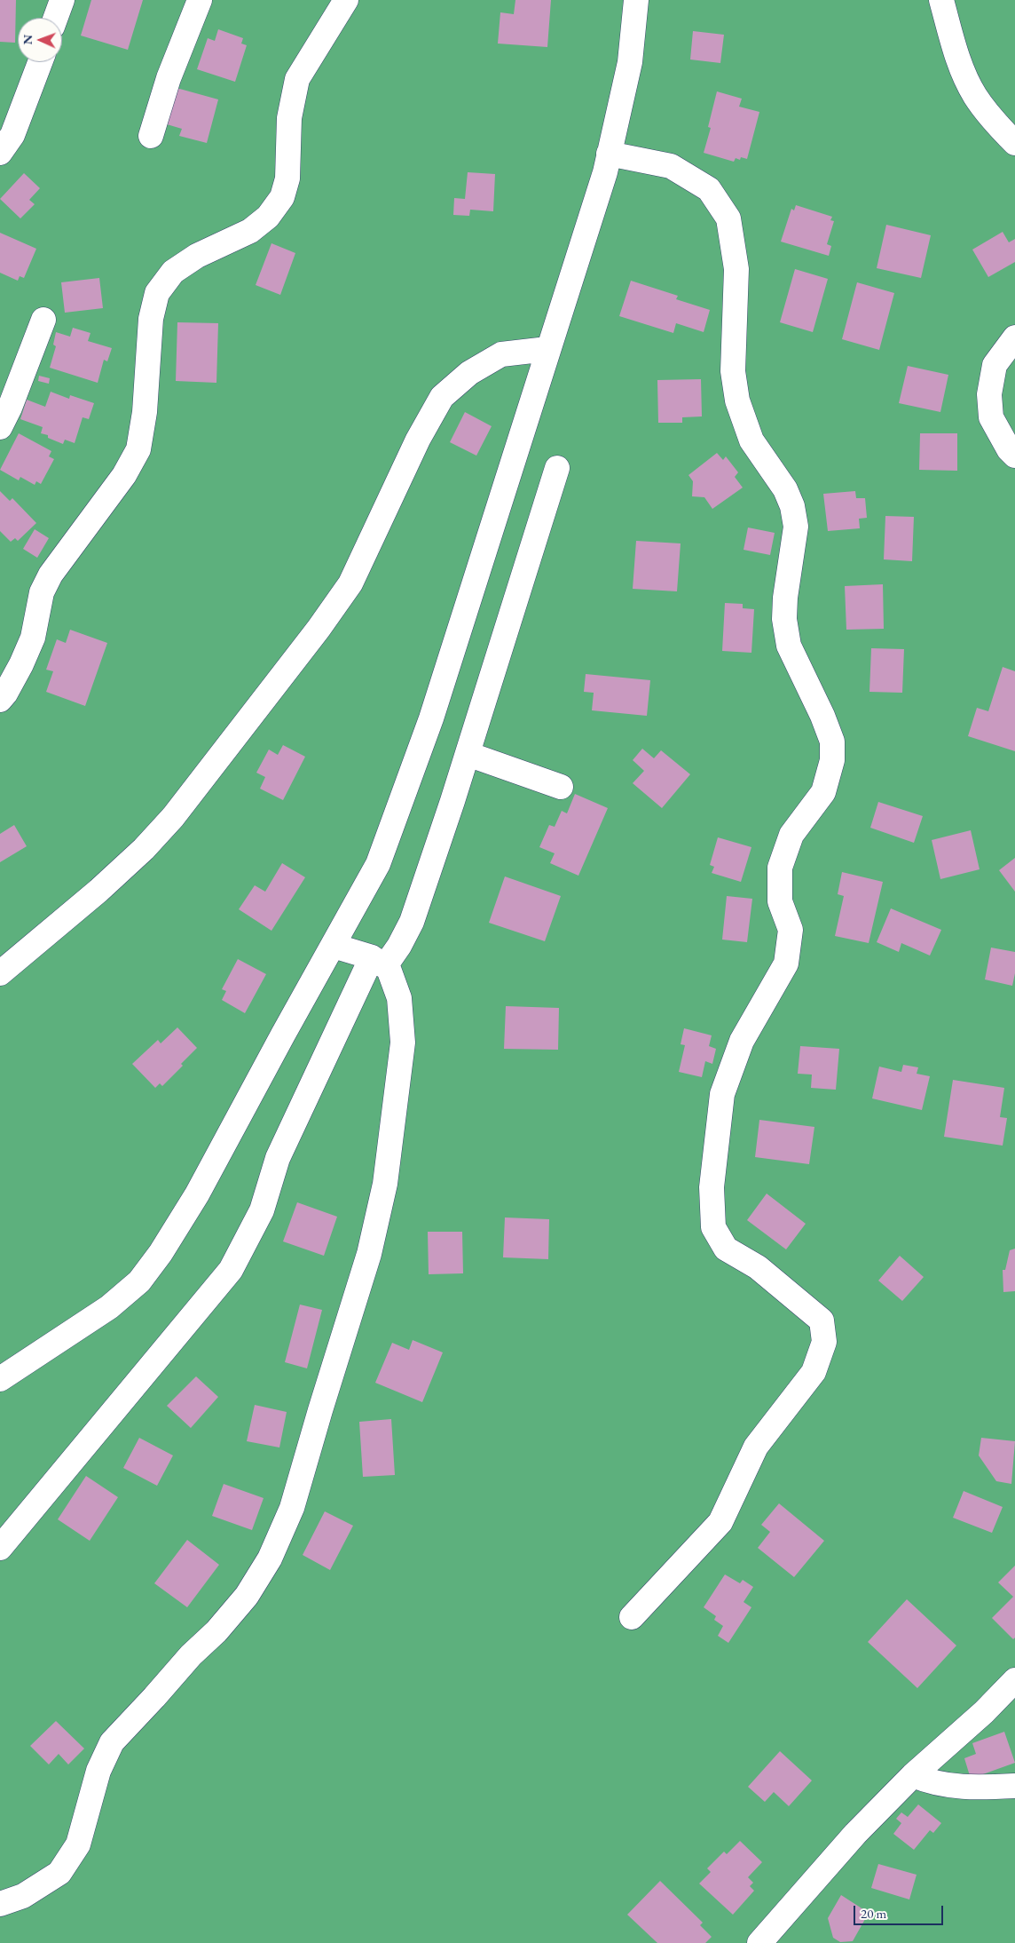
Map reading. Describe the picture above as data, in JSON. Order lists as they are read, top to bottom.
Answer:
{
  "scale_bar": "20 m",
  "north": "left"
}
